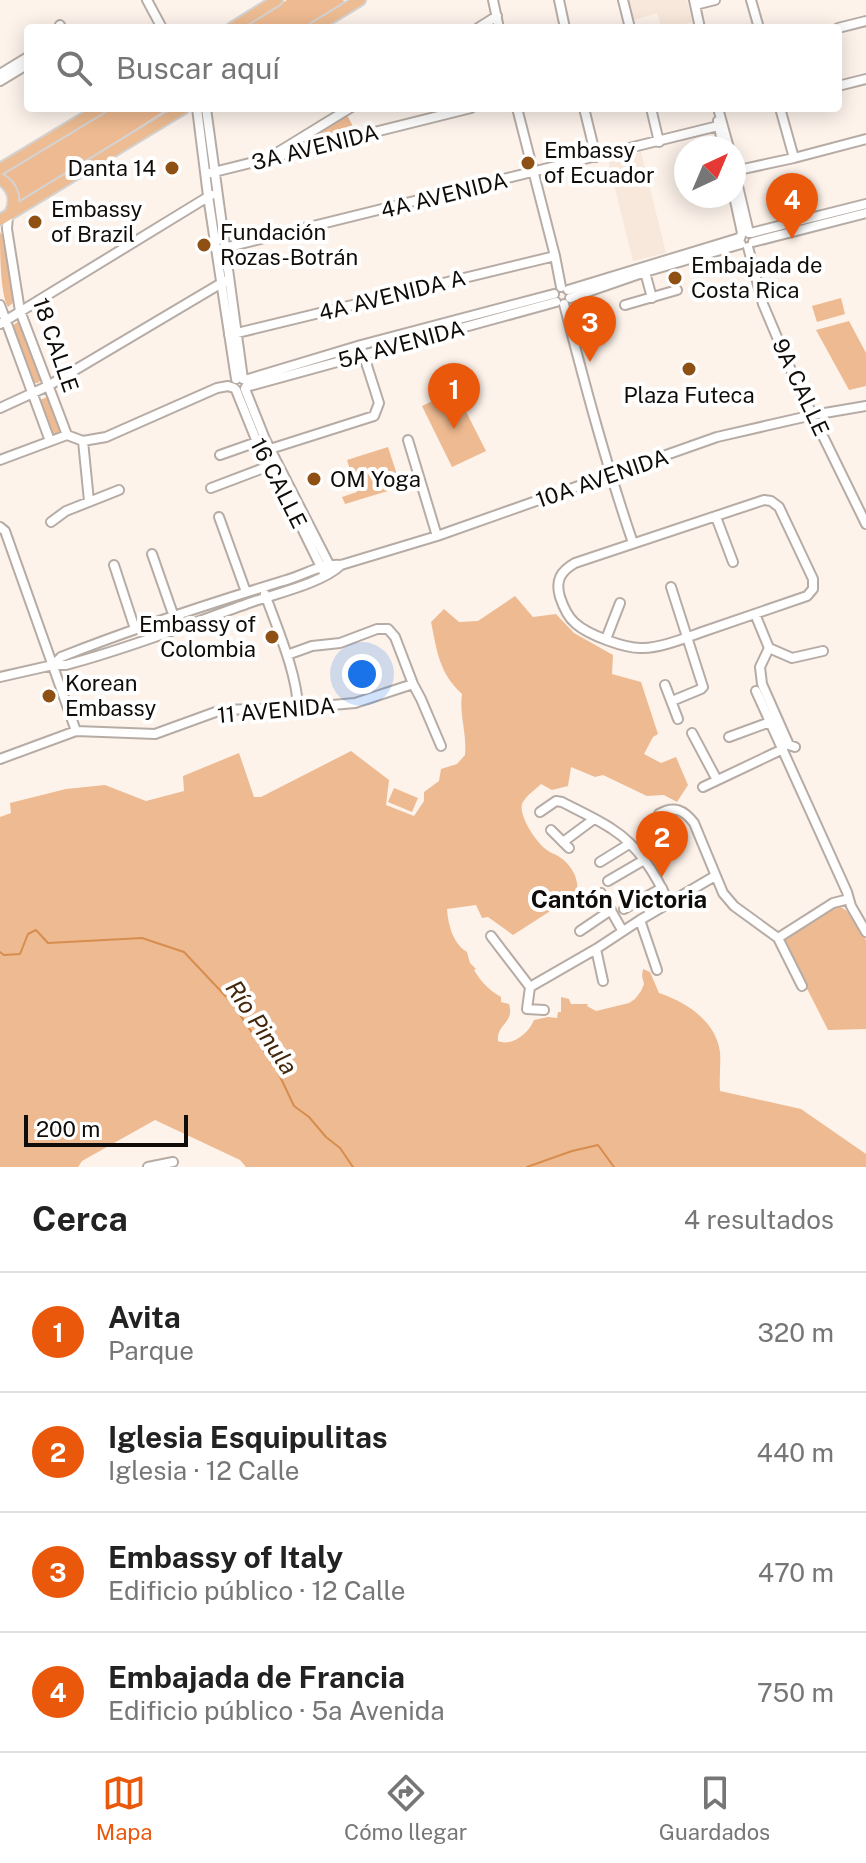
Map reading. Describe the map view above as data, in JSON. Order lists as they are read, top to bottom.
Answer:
{
  "streets": {
    "main road": ["18 CALLE"],
    "street": [
      "3A AVENIDA",
      "4A AVENIDA",
      "4A AVENIDA A",
      "5A AVENIDA",
      "9A CALLE",
      "10A AVENIDA",
      "16 CALLE",
      "11 AVENIDA"
    ]
  },
  "crossings": [
    ["3A AVENIDA", "16 CALLE"],
    ["4A AVENIDA", "16 CALLE"],
    ["4A AVENIDA A", "16 CALLE"],
    ["5A AVENIDA", "9A CALLE"],
    ["5A AVENIDA", "16 CALLE"],
    ["9A CALLE", "10A AVENIDA"],
    ["10A AVENIDA", "16 CALLE"]
  ],
  "districts": ["Cantón Victoria"],
  "water": ["Río Pinula"],
  "places": [
    "Embassy of Ecuador",
    "Danta 14",
    "Embassy of Brazil",
    "Fundación Rozas-Botrán",
    "Embajada de Costa Rica",
    "Plaza Futeca",
    "OM Yoga",
    "Embassy of Colombia",
    "Korean Embassy"
  ],
  "scale_bar": "200 m",
  "north": "top right",
  "page": {
    "search": "Buscar aquí",
    "pins": [
      "4",
      "3",
      "1",
      "2"
    ],
    "scale": "200 m",
    "heading": ["Cerca", "4 resultados"],
    "list": [
      {
        "mark": "1",
        "name": "Avita",
        "note": "Parque",
        "value": "320 m"
      },
      {
        "mark": "2",
        "name": "Iglesia Esquipulitas",
        "note": "Iglesia · 12 Calle",
        "value": "440 m"
      },
      {
        "mark": "3",
        "name": "Embassy of Italy",
        "note": "Edificio público · 12 Calle",
        "value": "470 m"
      },
      {
        "mark": "4",
        "name": "Embajada de Francia",
        "note": "Edificio público · 5a Avenida",
        "value": "750 m"
      }
    ],
    "nav": ["Mapa", "Cómo llegar", "Guardados"]
  }
}
